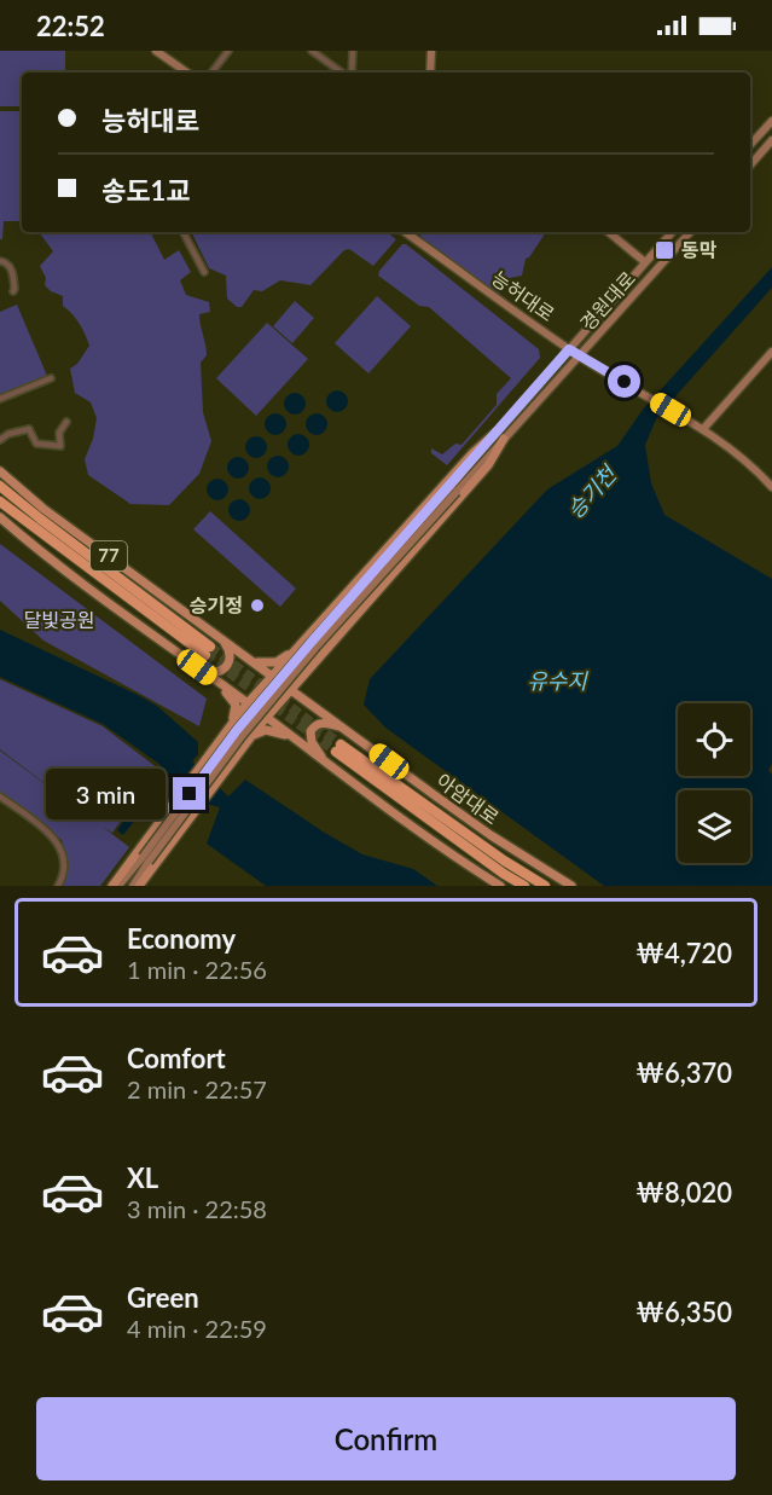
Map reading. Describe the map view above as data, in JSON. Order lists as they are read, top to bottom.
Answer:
{
  "streets": {
    "highway": ["아암대로"],
    "main road": ["능허대로", "경원대로", "77"]
  },
  "crossings": [
    ["능허대로", "경원대로"]
  ],
  "water": ["승기천", "유수지"],
  "parks": ["달빛공원"],
  "places": {
    "transit": ["동막"],
    "other": ["승기정"]
  },
  "page": {
    "status": "22:52",
    "banner": ["능허대로", "송도1교"],
    "bubble": "3 min",
    "list": [
      {
        "name": "Economy",
        "note": "1 min · 22:56",
        "value": "₩4,720"
      },
      {
        "name": "Comfort",
        "note": "2 min · 22:57",
        "value": "₩6,370"
      },
      {
        "name": "XL",
        "note": "3 min · 22:58",
        "value": "₩8,020"
      },
      {
        "name": "Green",
        "note": "4 min · 22:59",
        "value": "₩6,350"
      }
    ],
    "buttons": "Confirm"
  }
}
